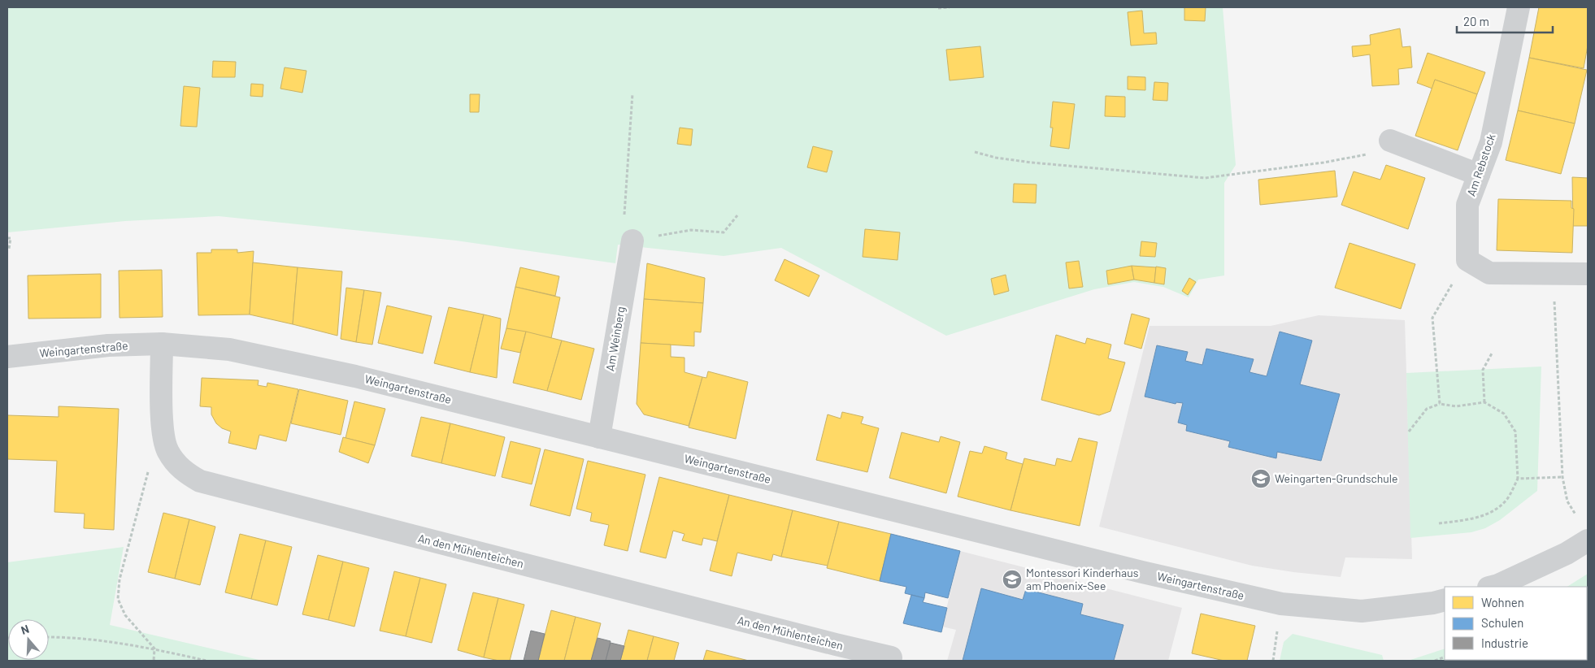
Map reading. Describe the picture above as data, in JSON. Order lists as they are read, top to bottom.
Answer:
{
  "streets": {
    "street": [
      "Am Rebstock",
      "Am Weinberg",
      "Weingartenstraße",
      "An den Mühlenteichen"
    ]
  },
  "crossings": [
    ["Am Weinberg", "Weingartenstraße"],
    ["Weingartenstraße", "An den Mühlenteichen"]
  ],
  "places": {
    "school or university": ["Weingarten-Grundschule", "Montessori Kinderhaus am Phoenix-See"]
  },
  "legend": ["Wohnen", "Schulen", "Industrie"],
  "scale_bar": "20 m",
  "north": "top"
}
